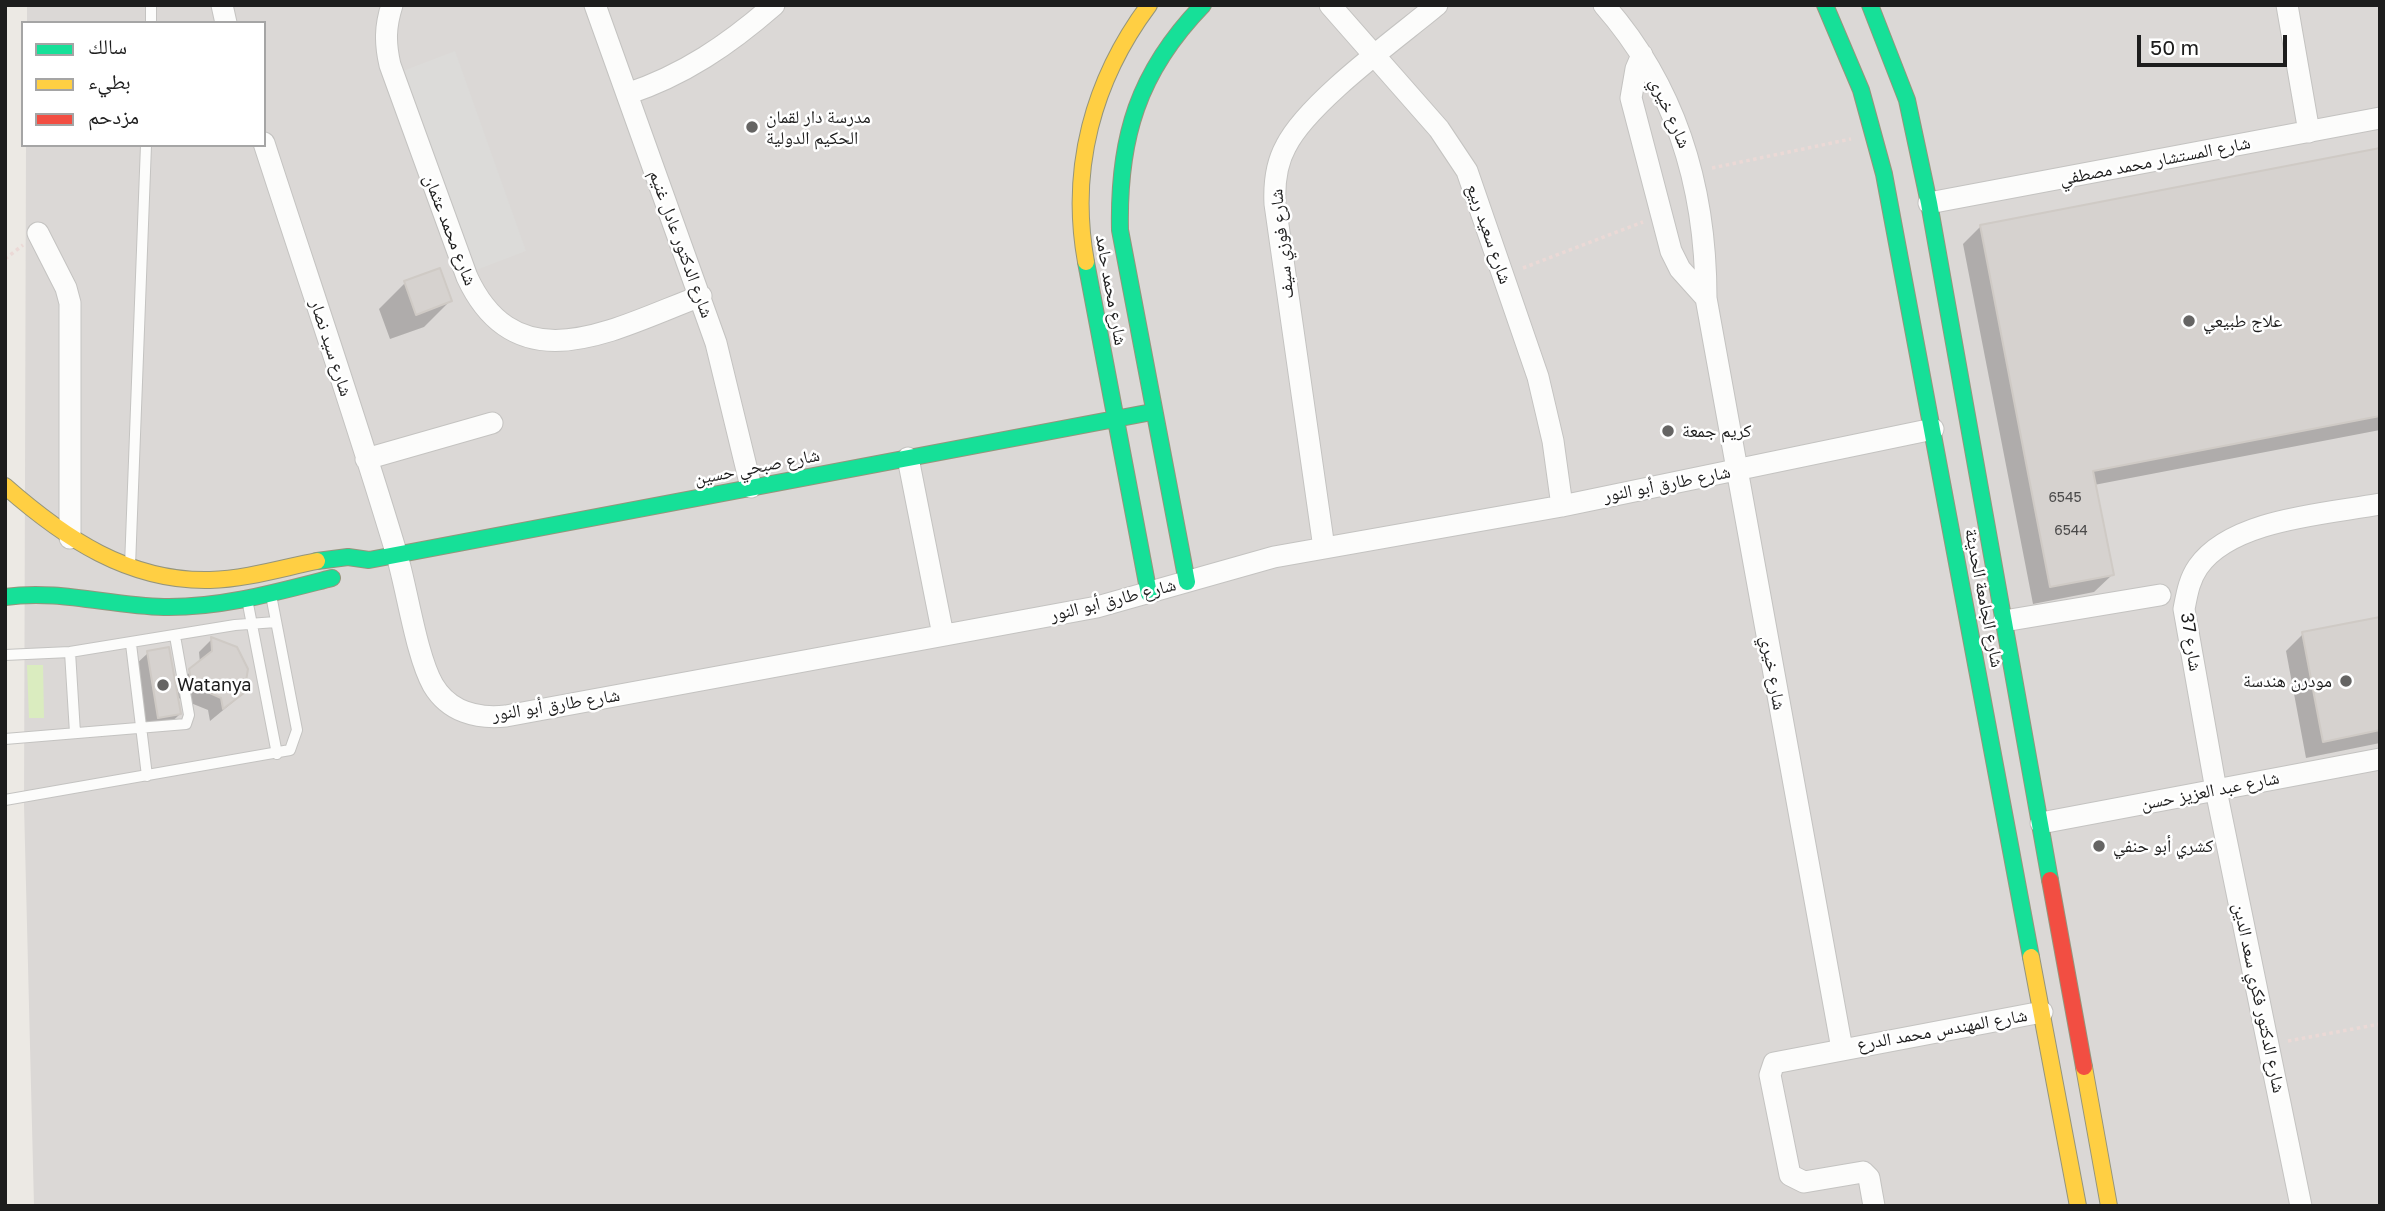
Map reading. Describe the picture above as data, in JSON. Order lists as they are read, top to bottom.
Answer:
{
  "streets": {
    "street": [
      "شارع خيري",
      "شارع المستشار محمد مصطفي",
      "شارع محمد عثمان",
      "شارع سعيد ربيع",
      "شارع الدكتور عادل غنيم",
      "شارع فوزي سيف",
      "شارع محمد حامد",
      "شارع سيد نصار",
      "شارع صبحي حسين",
      "شارع طارق أبو النور",
      "شارع الجامعة الحديثة",
      "شارع 37",
      "شارع عبد العزيز حسن",
      "شارع الدكتور فكري سعد الدين",
      "شارع المهندس محمد الدرع"
    ]
  },
  "crossings": [
    ["شارع خيري", "شارع طارق أبو النور"],
    ["شارع خيري", "شارع المهندس محمد الدرع"],
    ["شارع المستشار محمد مصطفي", "شارع الجامعة الحديثة"],
    ["شارع محمد عثمان", "شارع الدكتور عادل غنيم"],
    ["شارع سعيد ربيع", "شارع فوزي سيف"],
    ["شارع سعيد ربيع", "شارع طارق أبو النور"],
    ["شارع الدكتور عادل غنيم", "شارع صبحي حسين"],
    ["شارع فوزي سيف", "شارع طارق أبو النور"],
    ["شارع محمد حامد", "شارع صبحي حسين"],
    ["شارع محمد حامد", "شارع طارق أبو النور"],
    ["شارع سيد نصار", "شارع صبحي حسين"],
    ["شارع سيد نصار", "شارع طارق أبو النور"],
    ["شارع صبحي حسين", "شارع طارق أبو النور"],
    ["شارع طارق أبو النور", "شارع الجامعة الحديثة"],
    ["شارع الجامعة الحديثة", "شارع عبد العزيز حسن"],
    ["شارع الجامعة الحديثة", "شارع المهندس محمد الدرع"],
    ["شارع 37", "شارع عبد العزيز حسن"],
    ["شارع 37", "شارع الدكتور فكري سعد الدين"],
    ["شارع عبد العزيز حسن", "شارع الدكتور فكري سعد الدين"]
  ],
  "places": [
    "مدرسة دار لقمان الحكيم الدولية",
    "علاج طبيعي",
    "كريم جمعة",
    "مودرن هندسة",
    "Watanya",
    "كشري أبو حنفي"
  ],
  "house_numbers": ["6545", "6544"],
  "legend": ["سالك", "بطيء", "مزدحم"],
  "scale_bar": "50 m"
}
